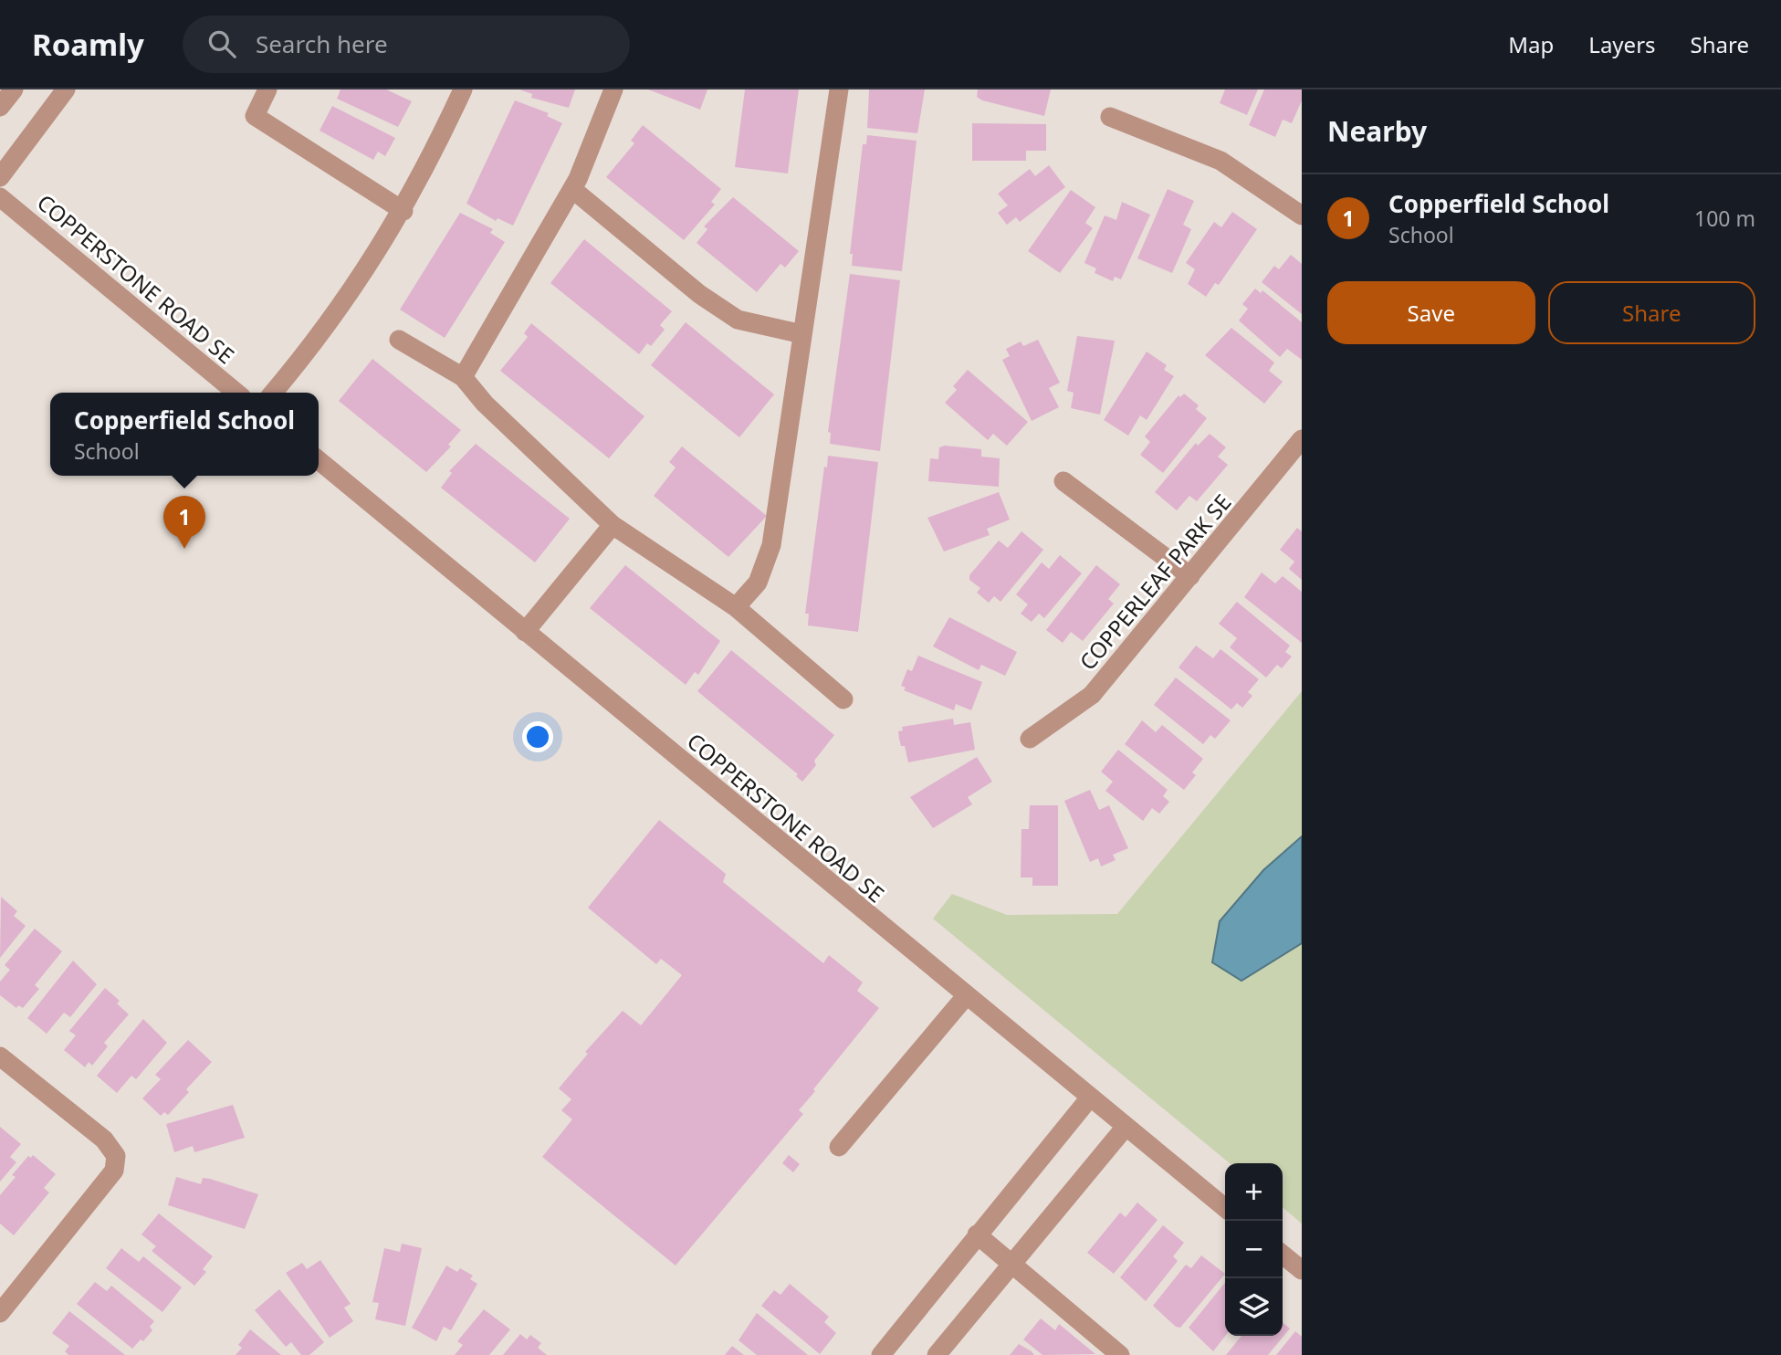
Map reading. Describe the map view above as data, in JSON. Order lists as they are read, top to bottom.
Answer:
{
  "streets": {
    "street": ["COPPERSTONE ROAD SE", "COPPERLEAF PARK SE"]
  },
  "page": {
    "header": "Roamly",
    "search": "Search here",
    "nav": ["Map", "Layers", "Share"],
    "heading": "Nearby",
    "list": [
      {
        "mark": "1",
        "name": "Copperfield School",
        "note": "School",
        "value": "100 m"
      }
    ],
    "buttons": ["Save", "Share"],
    "popup": ["Copperfield School", "School"],
    "pins": "1",
    "map_buttons": ["+", "−"]
  }
}
